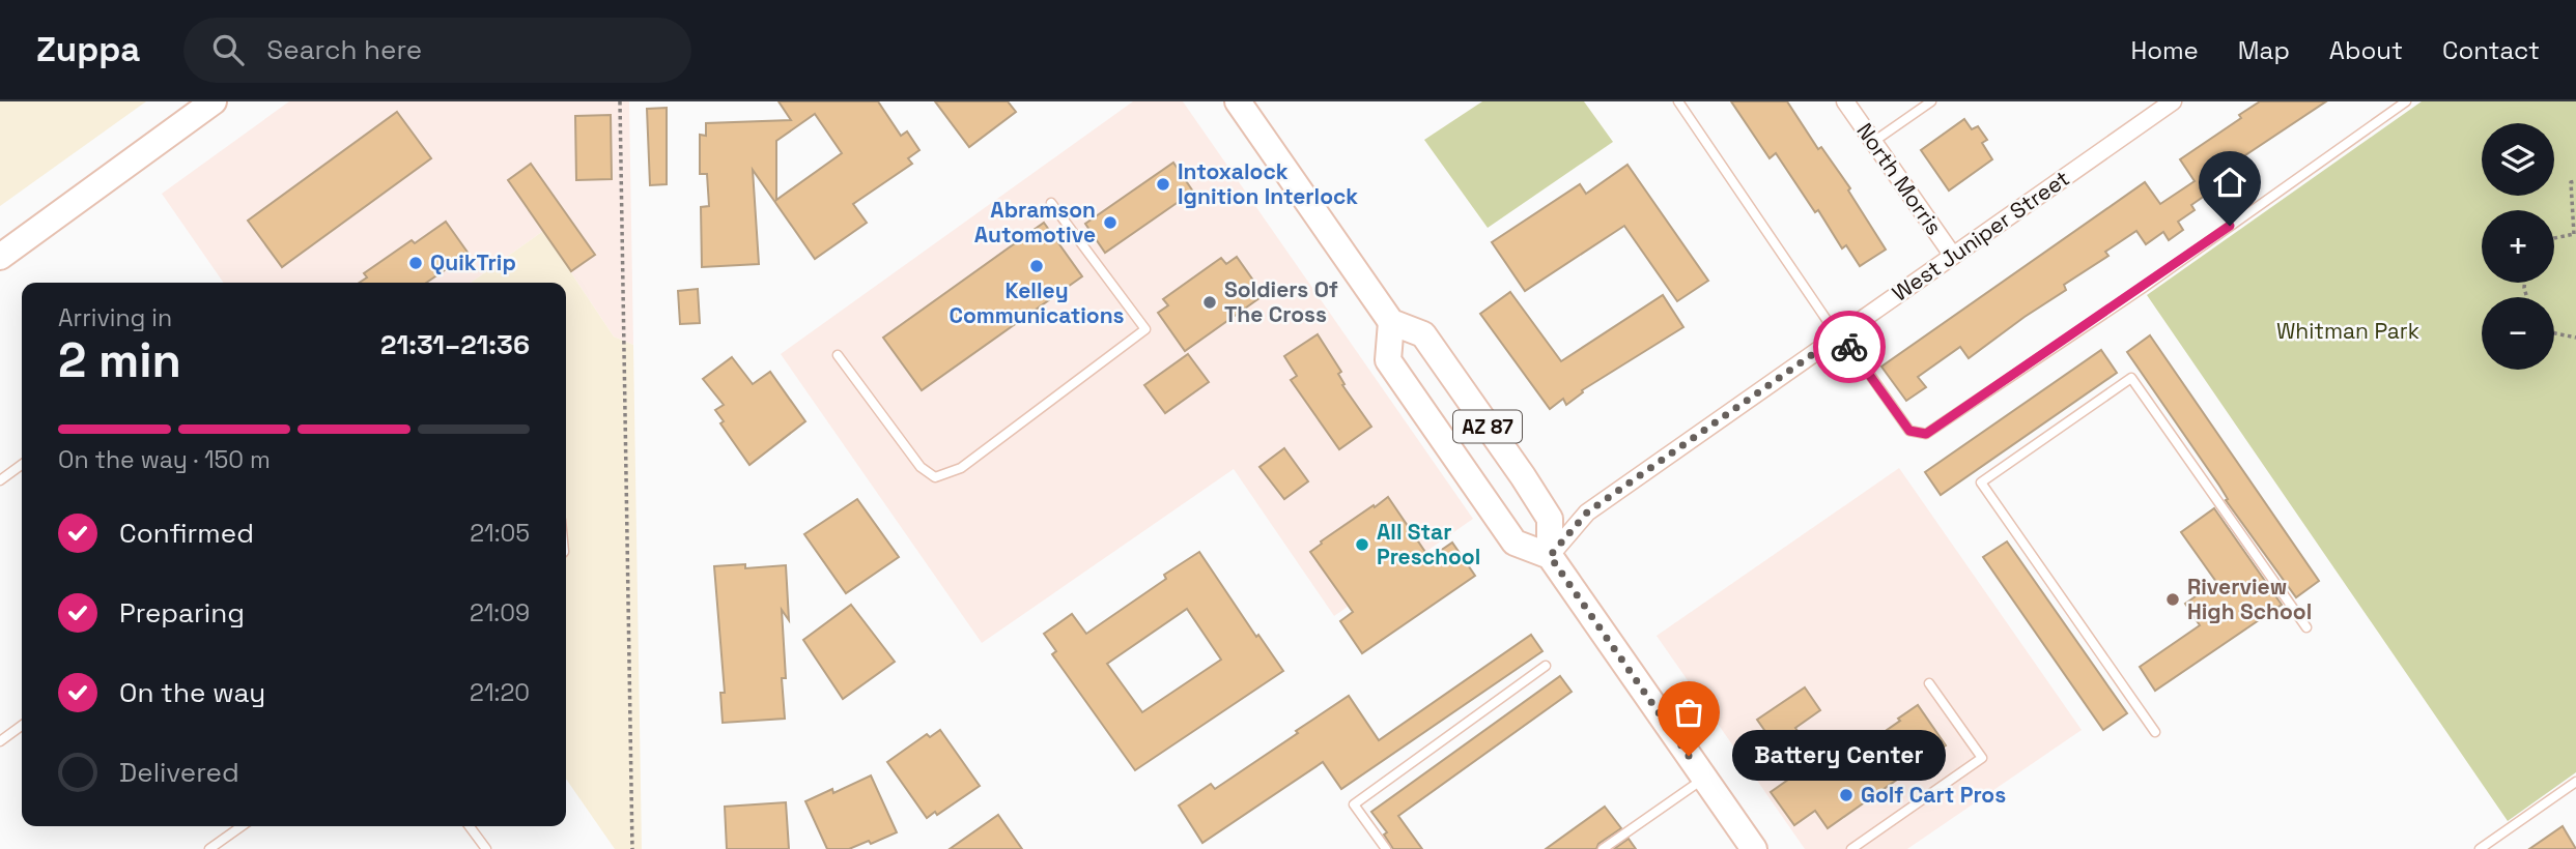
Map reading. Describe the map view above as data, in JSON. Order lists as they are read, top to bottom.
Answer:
{
  "streets": {
    "main road": ["AZ 87"],
    "street": ["North Morris", "West Juniper Street"]
  },
  "crossings": [
    ["North Morris", "West Juniper Street"],
    ["West Juniper Street", "AZ 87"]
  ],
  "parks": ["Whitman Park"],
  "places": [
    "Intoxalock Ignition Interlock",
    "Abramson Automotive",
    "QuikTrip",
    "Kelley Communications",
    "Soldiers Of The Cross",
    "All Star Preschool",
    "Riverview High School",
    "Battery Center",
    "Golf Cart Pros"
  ],
  "page": {
    "header": "Zuppa",
    "search": "Search here",
    "nav": [
      "Home",
      "Map",
      "About",
      "Contact"
    ],
    "map_buttons": ["+", "−"],
    "heading": ["2 min", "Arriving in", "21:31–21:36"],
    "bar": "On the way · 150 m",
    "list": [
      ["Confirmed", "21:05"],
      ["Preparing", "21:09"],
      ["On the way", "21:20"],
      "Delivered"
    ],
    "bubble": "Battery Center"
  }
}
